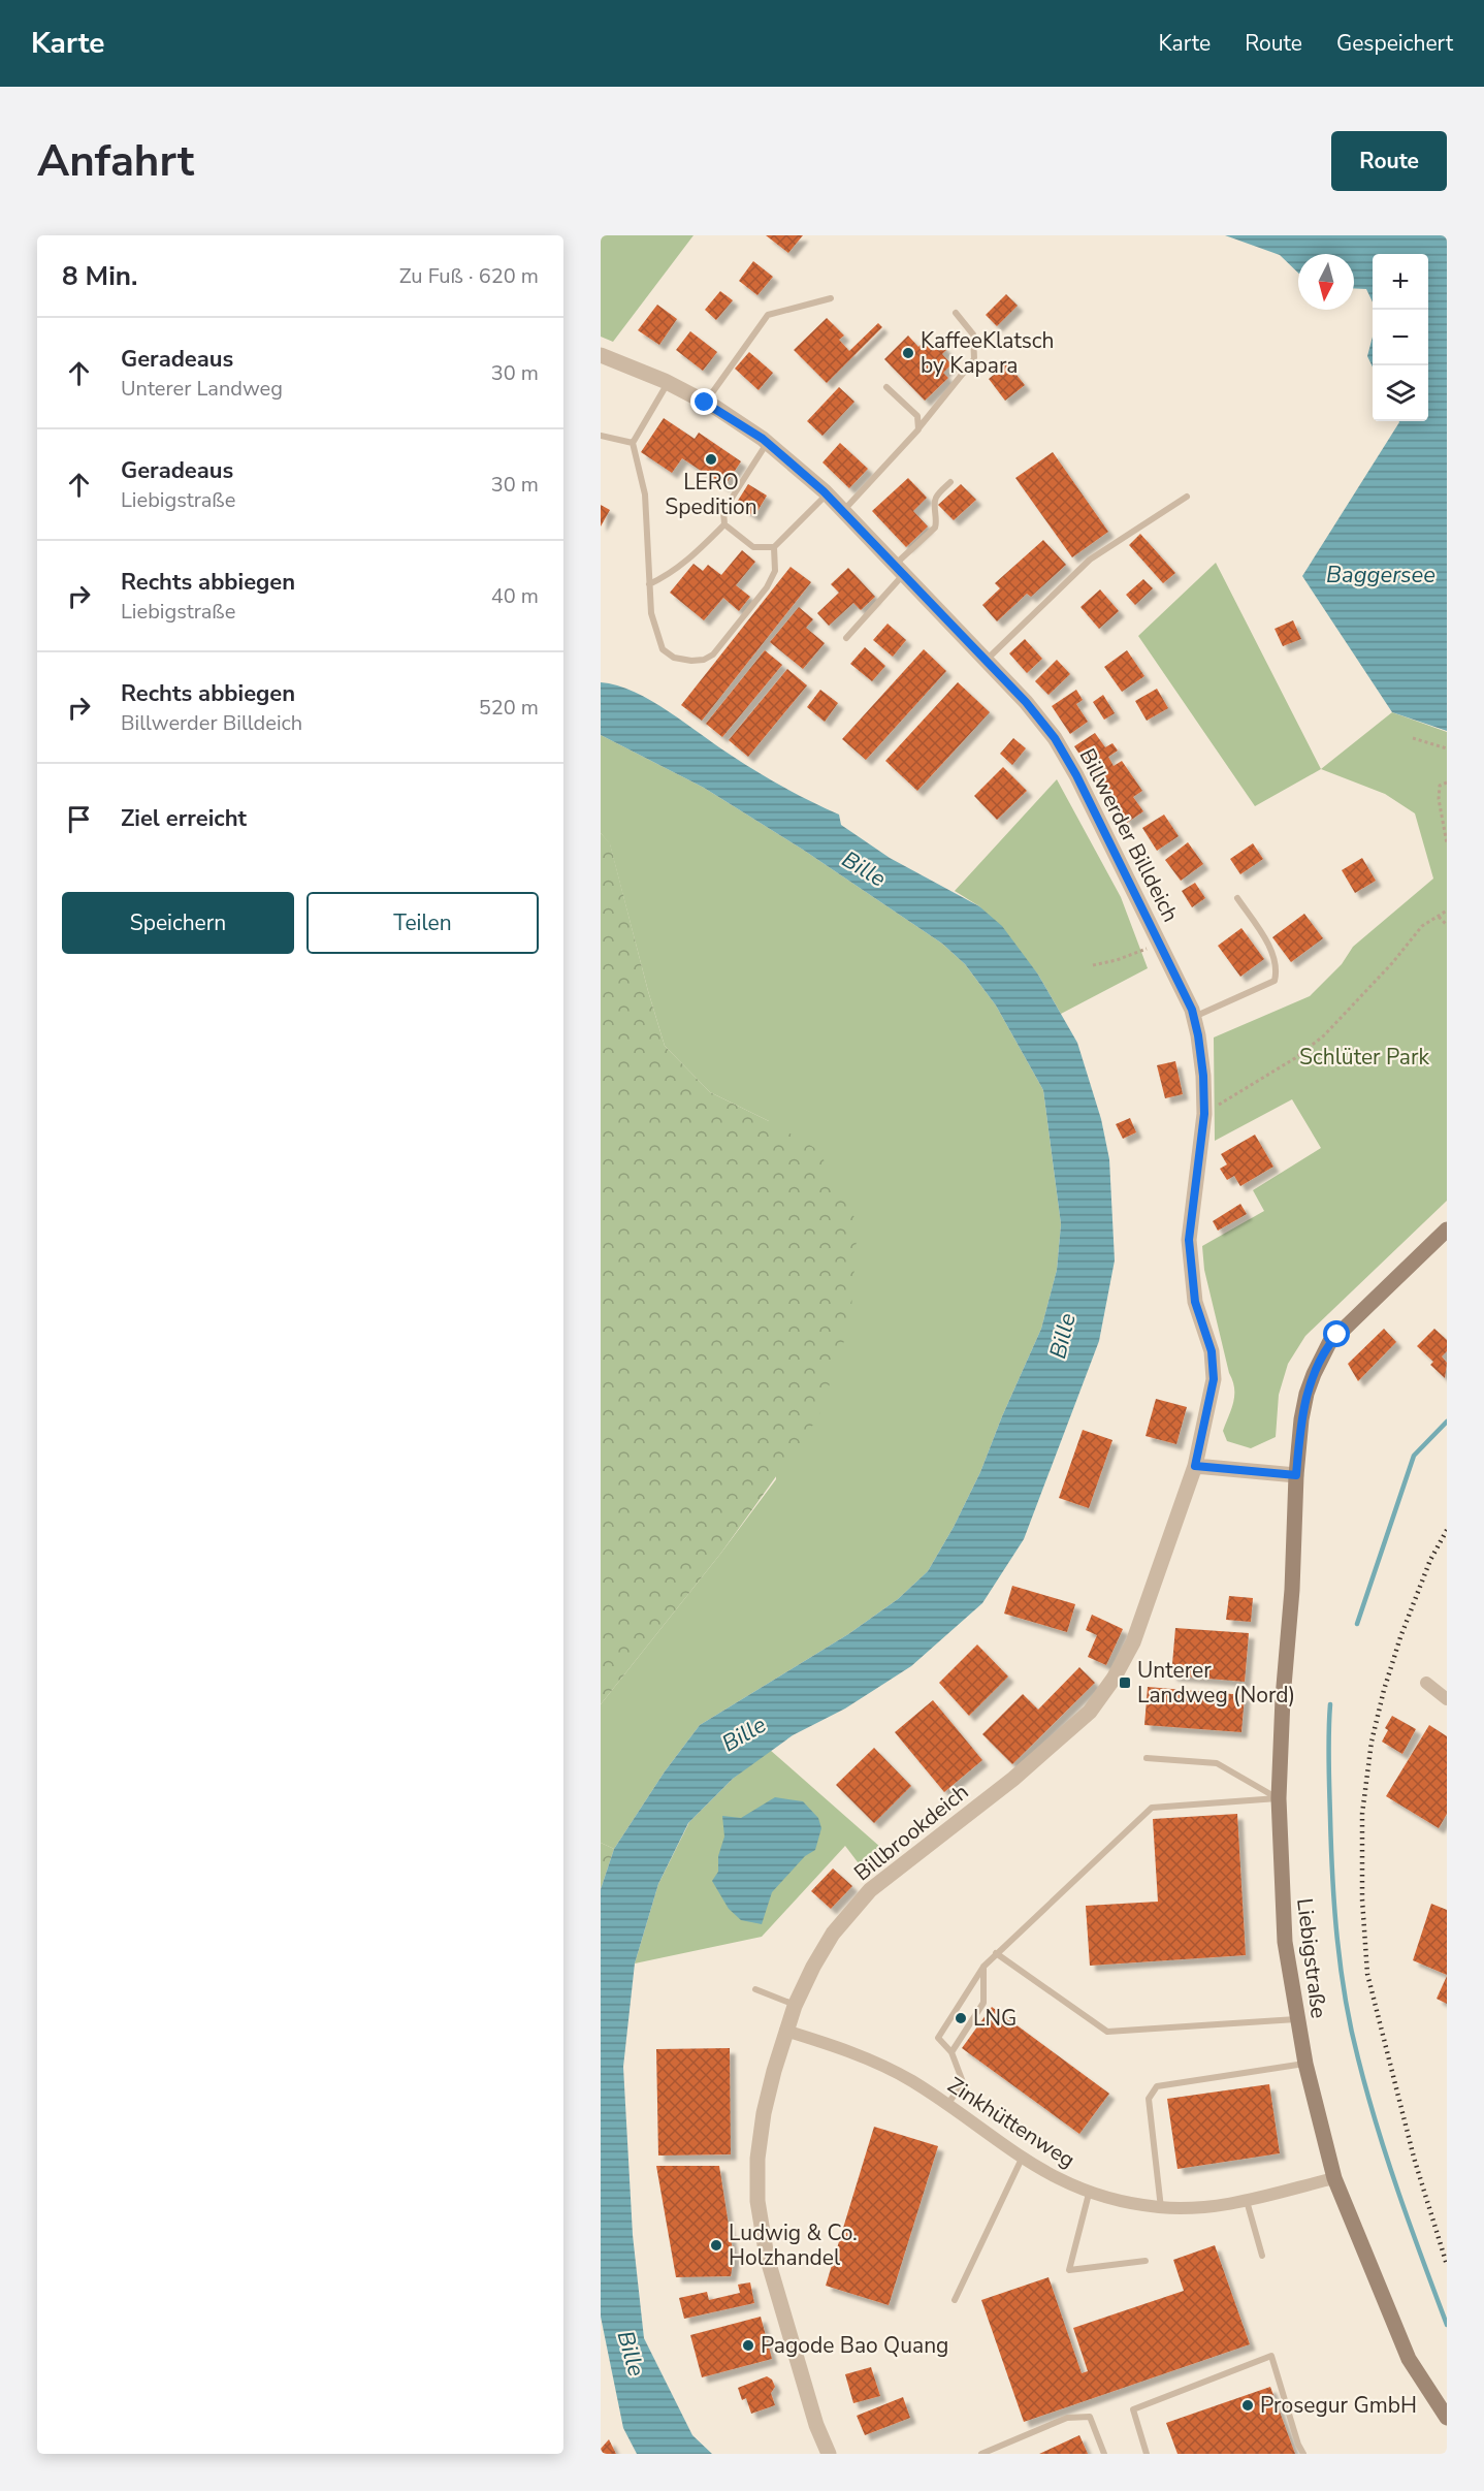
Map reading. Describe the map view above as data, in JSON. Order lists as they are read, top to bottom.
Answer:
{
  "streets": {
    "main road": ["Liebigstraße"],
    "street": ["Billwerder Billdeich", "Billbrookdeich", "Zinkhüttenweg"]
  },
  "crossings": [
    ["Billwerder Billdeich", "Billbrookdeich"],
    ["Billbrookdeich", "Zinkhüttenweg"],
    ["Liebigstraße", "Zinkhüttenweg"]
  ],
  "water": ["Baggersee", "Bille"],
  "parks": ["Schlüter Park"],
  "places": {
    "other": [
      "KaffeeKlatsch by Kapara",
      "LERO Spedition",
      "LNG",
      "Ludwig & Co. Holzhandel",
      "Pagode Bao Quang",
      "Prosegur GmbH"
    ],
    "transit": ["Unterer Landweg (Nord)"]
  },
  "north": "bottom",
  "page": {
    "header": "Karte",
    "nav": ["Karte", "Route", "Gespeichert"],
    "buttons": [
      "Route",
      ["Speichern", "Teilen"]
    ],
    "title": "Anfahrt",
    "heading": ["8 Min.", "Zu Fuß · 620 m"],
    "map_buttons": ["+", "−"],
    "list": [
      ["Geradeaus", "Unterer Landweg", "30 m"],
      ["Geradeaus", "Liebigstraße", "30 m"],
      ["Rechts abbiegen", "Liebigstraße", "40 m"],
      ["Rechts abbiegen", "Billwerder Billdeich", "520 m"],
      "Ziel erreicht"
    ]
  }
}
